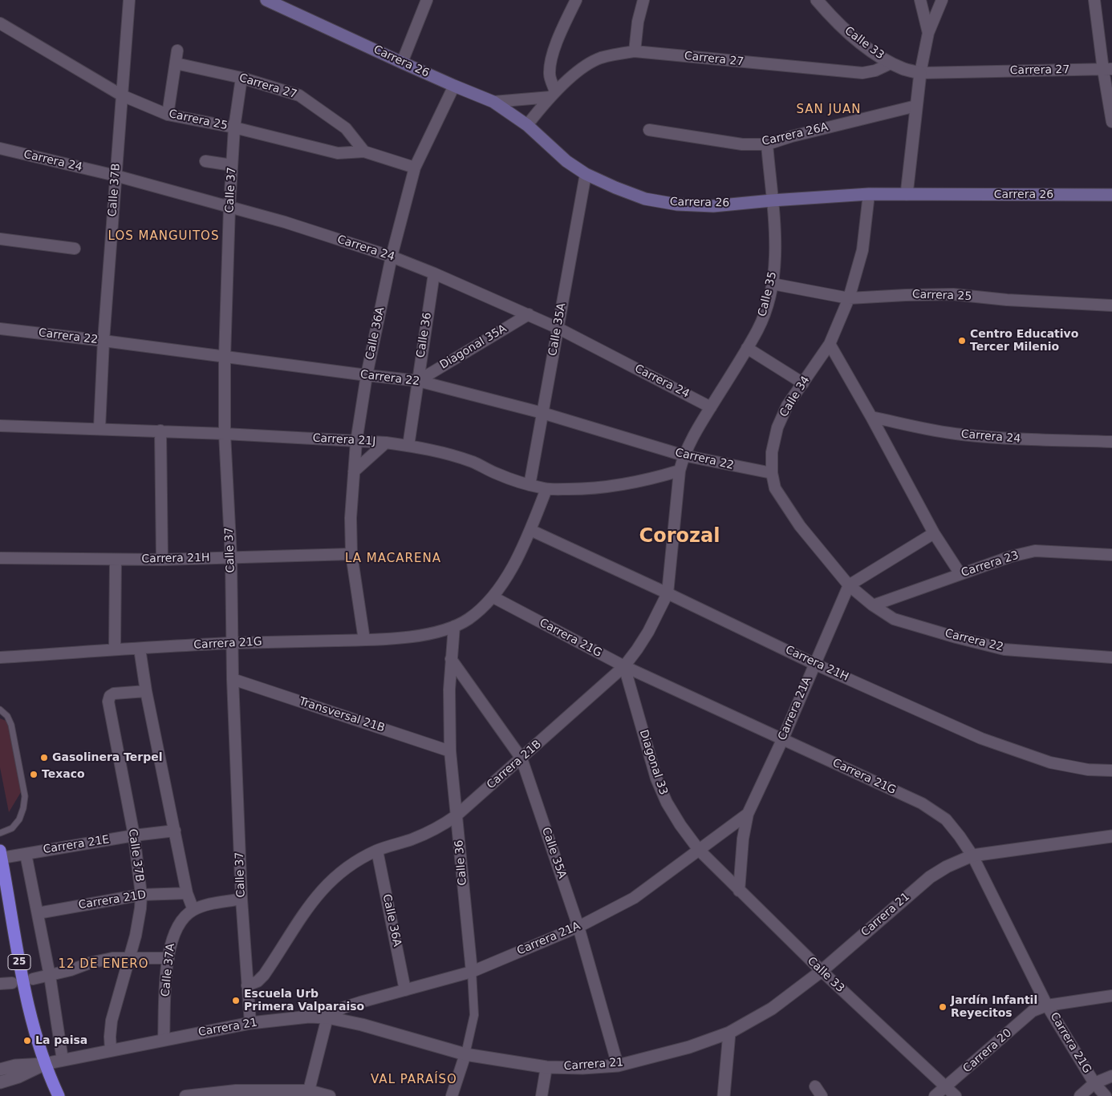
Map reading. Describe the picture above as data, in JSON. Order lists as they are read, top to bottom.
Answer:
{
  "streets": {
    "highway": ["25"],
    "main road": ["Carrera 26"],
    "street": [
      "Calle 33",
      "Carrera 27",
      "Carrera 25",
      "Carrera 26A",
      "Carrera 24",
      "Calle 37B",
      "Calle 37",
      "Calle 35",
      "Calle 35A",
      "Calle 36A",
      "Calle 36",
      "Carrera 22",
      "Diagonal 35A",
      "Calle 34",
      "Carrera 21J",
      "Carrera 21H",
      "Carrera 23",
      "Carrera 21G",
      "Carrera 21A",
      "Transversal 21B",
      "Diagonal 33",
      "Carrera 21B",
      "Carrera 21E",
      "Carrera 21D",
      "Carrera 21",
      "Calle 37A",
      "Carrera 20"
    ]
  },
  "crossings": [
    ["Calle 33", "Carrera 27"],
    ["Calle 33", "Carrera 21A"],
    ["Calle 33", "Diagonal 33"],
    ["Calle 33", "Carrera 21"],
    ["Calle 33", "Carrera 20"],
    ["Carrera 27", "Carrera 26"],
    ["Carrera 27", "Carrera 25"],
    ["Carrera 27", "Calle 37"],
    ["Carrera 26", "Calle 35"],
    ["Carrera 26", "Calle 35A"],
    ["Carrera 26", "Calle 36A"],
    ["Carrera 26", "Calle 34"],
    ["Carrera 25", "Calle 37B"],
    ["Carrera 25", "Calle 37"],
    ["Carrera 25", "Calle 35"],
    ["Carrera 25", "Calle 36A"],
    ["Carrera 25", "Calle 34"],
    ["Carrera 26A", "Calle 35"],
    ["Carrera 24", "Calle 37B"],
    ["Carrera 24", "Calle 37"],
    ["Carrera 24", "Calle 35"],
    ["Carrera 24", "Calle 35A"],
    ["Carrera 24", "Calle 36A"],
    ["Carrera 24", "Calle 36"],
    ["Carrera 24", "Diagonal 35A"],
    ["Calle 37B", "Carrera 22"],
    ["Calle 37B", "Carrera 21J"],
    ["Calle 37B", "Carrera 21E"],
    ["Calle 37B", "Carrera 21D"],
    ["Calle 37B", "Carrera 21"],
    ["Calle 37", "Carrera 22"],
    ["Calle 37", "Carrera 21J"],
    ["Calle 37", "Carrera 21H"],
    ["Calle 37", "Carrera 21G"],
    ["Calle 37", "Transversal 21B"],
    ["Calle 37", "Carrera 21B"],
    ["Calle 37", "Carrera 21"],
    ["Calle 37", "Calle 37A"],
    ["Calle 35", "Carrera 22"],
    ["Calle 35", "Carrera 21J"],
    ["Calle 35", "Carrera 21B"],
    ["Calle 35A", "Calle 36"],
    ["Calle 35A", "Carrera 22"],
    ["Calle 35A", "Carrera 21J"],
    ["Calle 35A", "Carrera 21A"],
    ["Calle 35A", "Carrera 21B"],
    ["Calle 35A", "Carrera 21"],
    ["Calle 36A", "Carrera 22"],
    ["Calle 36A", "Carrera 21J"],
    ["Calle 36A", "Carrera 21H"],
    ["Calle 36A", "Carrera 21G"],
    ["Calle 36A", "Carrera 21A"],
    ["Calle 36A", "Carrera 21B"],
    ["Calle 36", "Carrera 22"],
    ["Calle 36", "Diagonal 35A"],
    ["Calle 36", "Carrera 21J"],
    ["Calle 36", "Carrera 21G"],
    ["Calle 36", "Carrera 21A"],
    ["Calle 36", "Transversal 21B"],
    ["Calle 36", "Carrera 21B"],
    ["Calle 36", "Carrera 21"],
    ["Carrera 22", "Diagonal 35A"],
    ["Carrera 22", "Calle 34"],
    ["Carrera 22", "Carrera 23"],
    ["Carrera 22", "Carrera 21A"],
    ["Calle 34", "Carrera 21A"],
    ["Carrera 21J", "Carrera 21B"],
    ["Carrera 21H", "Carrera 21A"],
    ["Carrera 21H", "Carrera 21B"],
    ["Carrera 21G", "Carrera 21A"],
    ["Carrera 21G", "Diagonal 33"],
    ["Carrera 21G", "Carrera 21B"],
    ["Carrera 21G", "Carrera 21"],
    ["Carrera 21G", "Carrera 20"],
    ["Carrera 21A", "Diagonal 33"],
    ["Carrera 21A", "Carrera 21"],
    ["Diagonal 33", "Carrera 21B"],
    ["Carrera 21E", "25"],
    ["Carrera 21", "25"],
    ["Carrera 21", "Calle 37A"]
  ],
  "districts": [
    "SAN JUAN",
    "LOS MANGUITOS",
    "Corozal",
    "LA MACARENA",
    "12 DE ENERO",
    "VAL PARAÍSO"
  ],
  "places": [
    "Centro Educativo Tercer Milenio",
    "Gasolinera Terpel",
    "Texaco",
    "Escuela Urb Primera Valparaiso",
    "Jardín Infantil Reyecitos",
    "La paisa"
  ]
}
